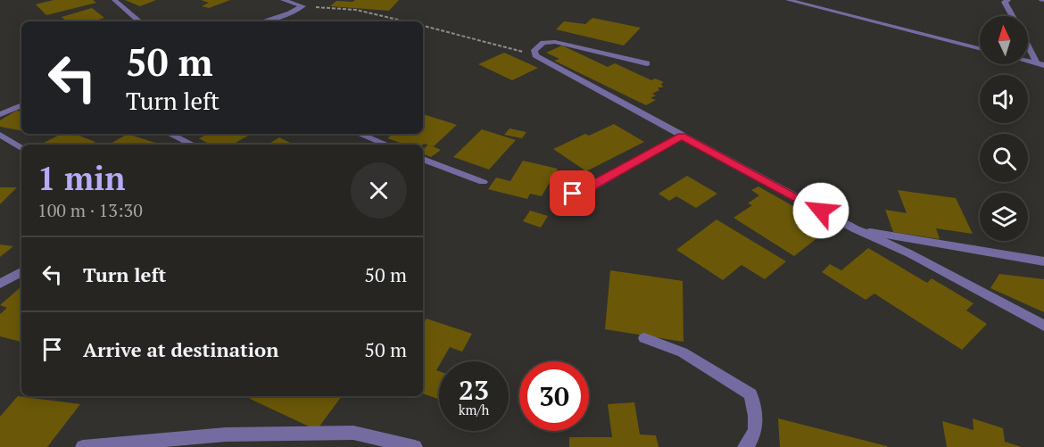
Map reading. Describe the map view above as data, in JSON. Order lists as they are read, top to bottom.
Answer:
{
  "north": "top",
  "page": {
    "turn": ["50 m", "Turn left"],
    "heading": ["1 min", "100 m · 13:30"],
    "list": [
      {
        "name": "Turn left",
        "value": "50 m"
      },
      {
        "name": "Arrive at destination",
        "value": "50 m"
      }
    ],
    "speed": "23 km/h",
    "limit": "30"
  }
}
